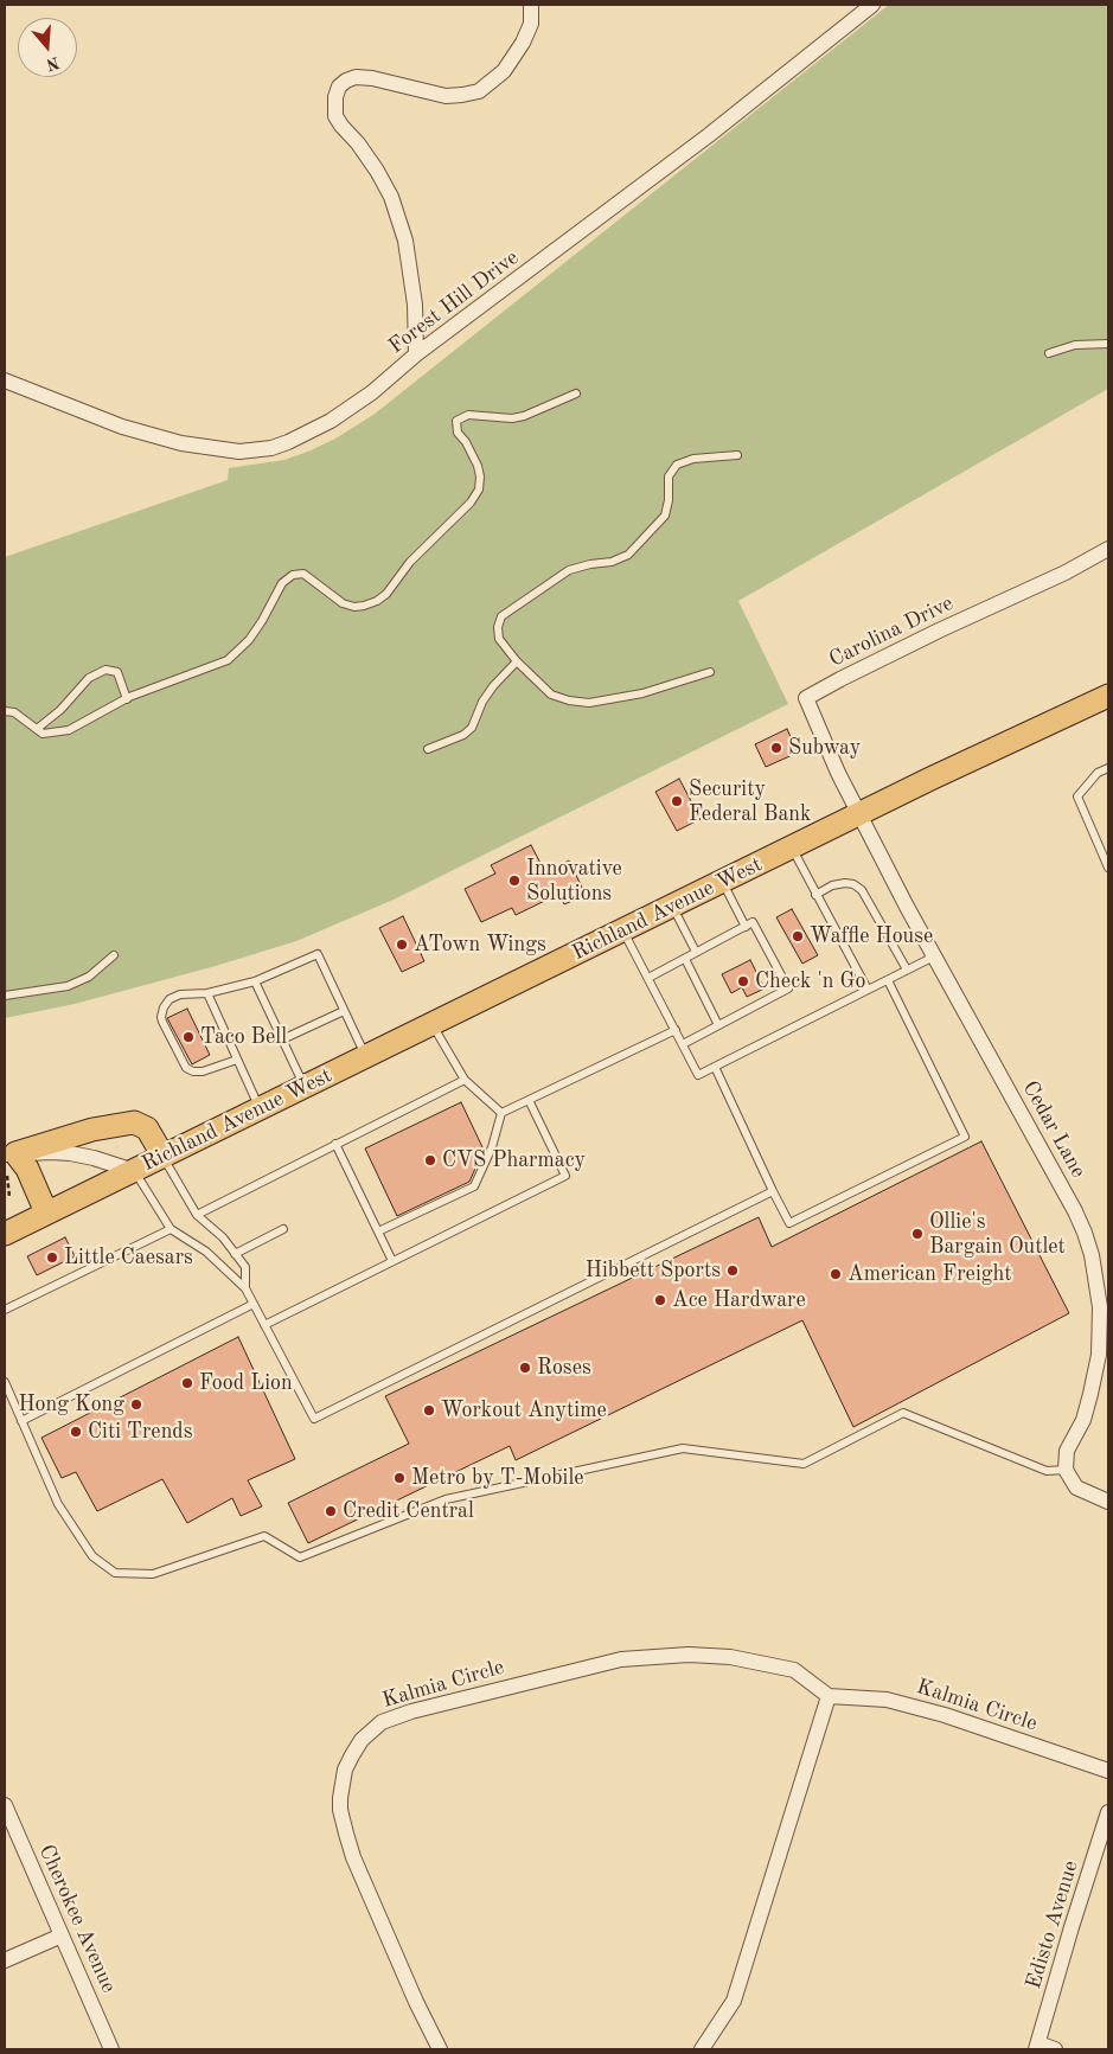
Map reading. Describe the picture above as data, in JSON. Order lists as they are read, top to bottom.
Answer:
{
  "streets": {
    "main road": ["Richland Avenue West"],
    "street": [
      "Forest Hill Drive",
      "Carolina Drive",
      "Cedar Lane",
      "Kalmia Circle",
      "Cherokee Avenue",
      "Edisto Avenue"
    ]
  },
  "crossings": [
    ["Carolina Drive", "Richland Avenue West"],
    ["Carolina Drive", "Cedar Lane"],
    ["Richland Avenue West", "Cedar Lane"]
  ],
  "places": [
    "Subway",
    "Security Federal Bank",
    "Innovative Solutions",
    "Waffle House",
    "ATown Wings",
    "Check 'n Go",
    "Taco Bell",
    "CVS Pharmacy",
    "Ollie's Bargain Outlet",
    "Little Caesars",
    "Hibbett Sports",
    "American Freight",
    "Ace Hardware",
    "Roses",
    "Food Lion",
    "Hong Kong",
    "Workout Anytime",
    "Citi Trends",
    "Metro by T-Mobile",
    "Credit Central"
  ],
  "north": "bottom"
}
